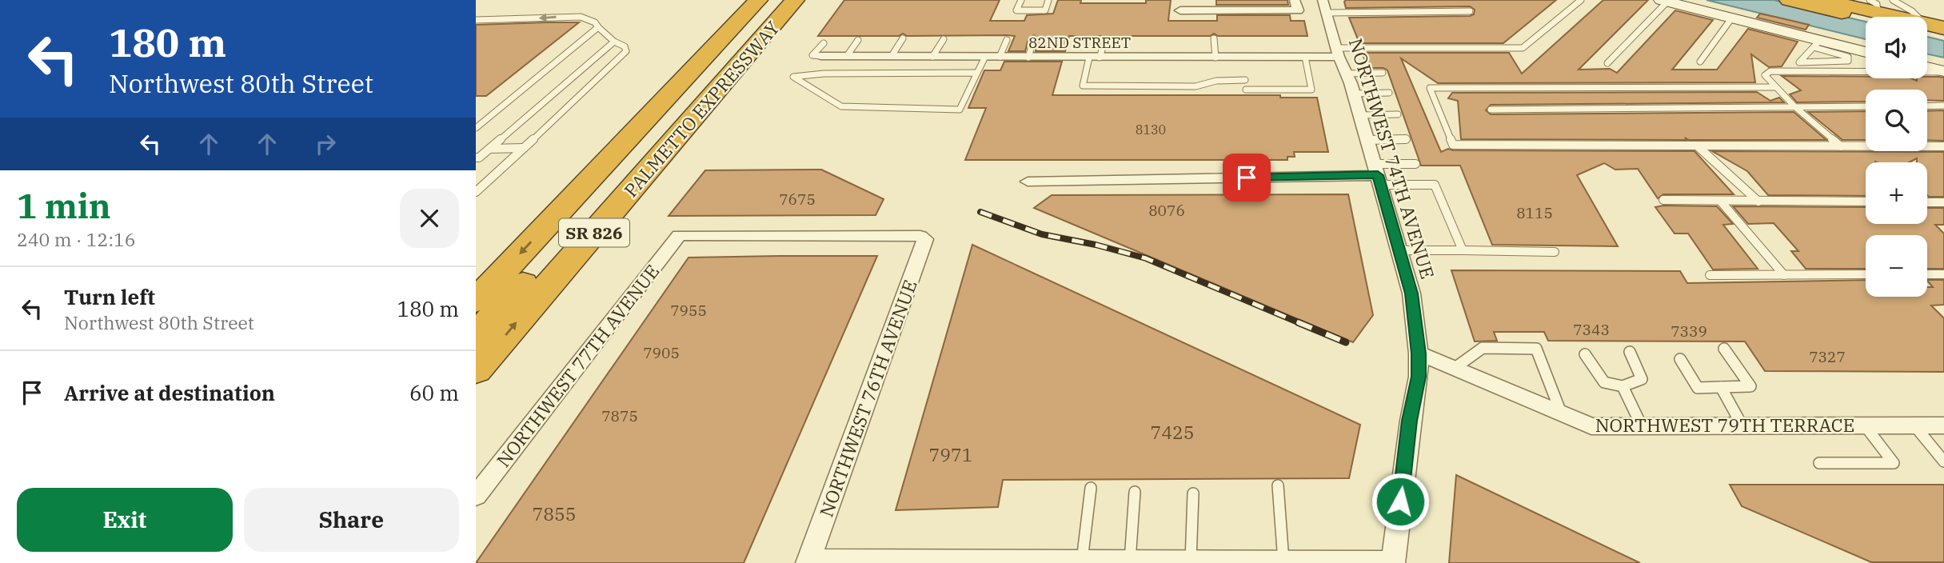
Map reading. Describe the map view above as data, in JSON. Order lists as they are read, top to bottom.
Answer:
{
  "streets": {
    "highway": ["PALMETTO EXPRESSWAY", "SR 826"],
    "street": [
      "82ND STREET",
      "NORTHWEST 74TH AVENUE",
      "NORTHWEST 77TH AVENUE",
      "NORTHWEST 76TH AVENUE",
      "NORTHWEST 79TH TERRACE"
    ]
  },
  "crossings": [
    ["82ND STREET", "NORTHWEST 74TH AVENUE"],
    ["NORTHWEST 74TH AVENUE", "NORTHWEST 79TH TERRACE"],
    ["NORTHWEST 77TH AVENUE", "NORTHWEST 76TH AVENUE"]
  ],
  "house_numbers": [
    "8130",
    "7675",
    "8076",
    "8115",
    "7955",
    "7343",
    "7339",
    "7905",
    "7327",
    "7875",
    "7425",
    "7971",
    "7855"
  ],
  "page": {
    "turn": ["180 m", "Northwest 80th Street"],
    "map_buttons": ["+", "−"],
    "heading": ["1 min", "240 m · 12:16"],
    "list": [
      {
        "name": "Turn left",
        "note": "Northwest 80th Street",
        "value": "180 m"
      },
      {
        "name": "Arrive at destination",
        "value": "60 m"
      }
    ],
    "buttons": ["Exit", "Share"]
  }
}
